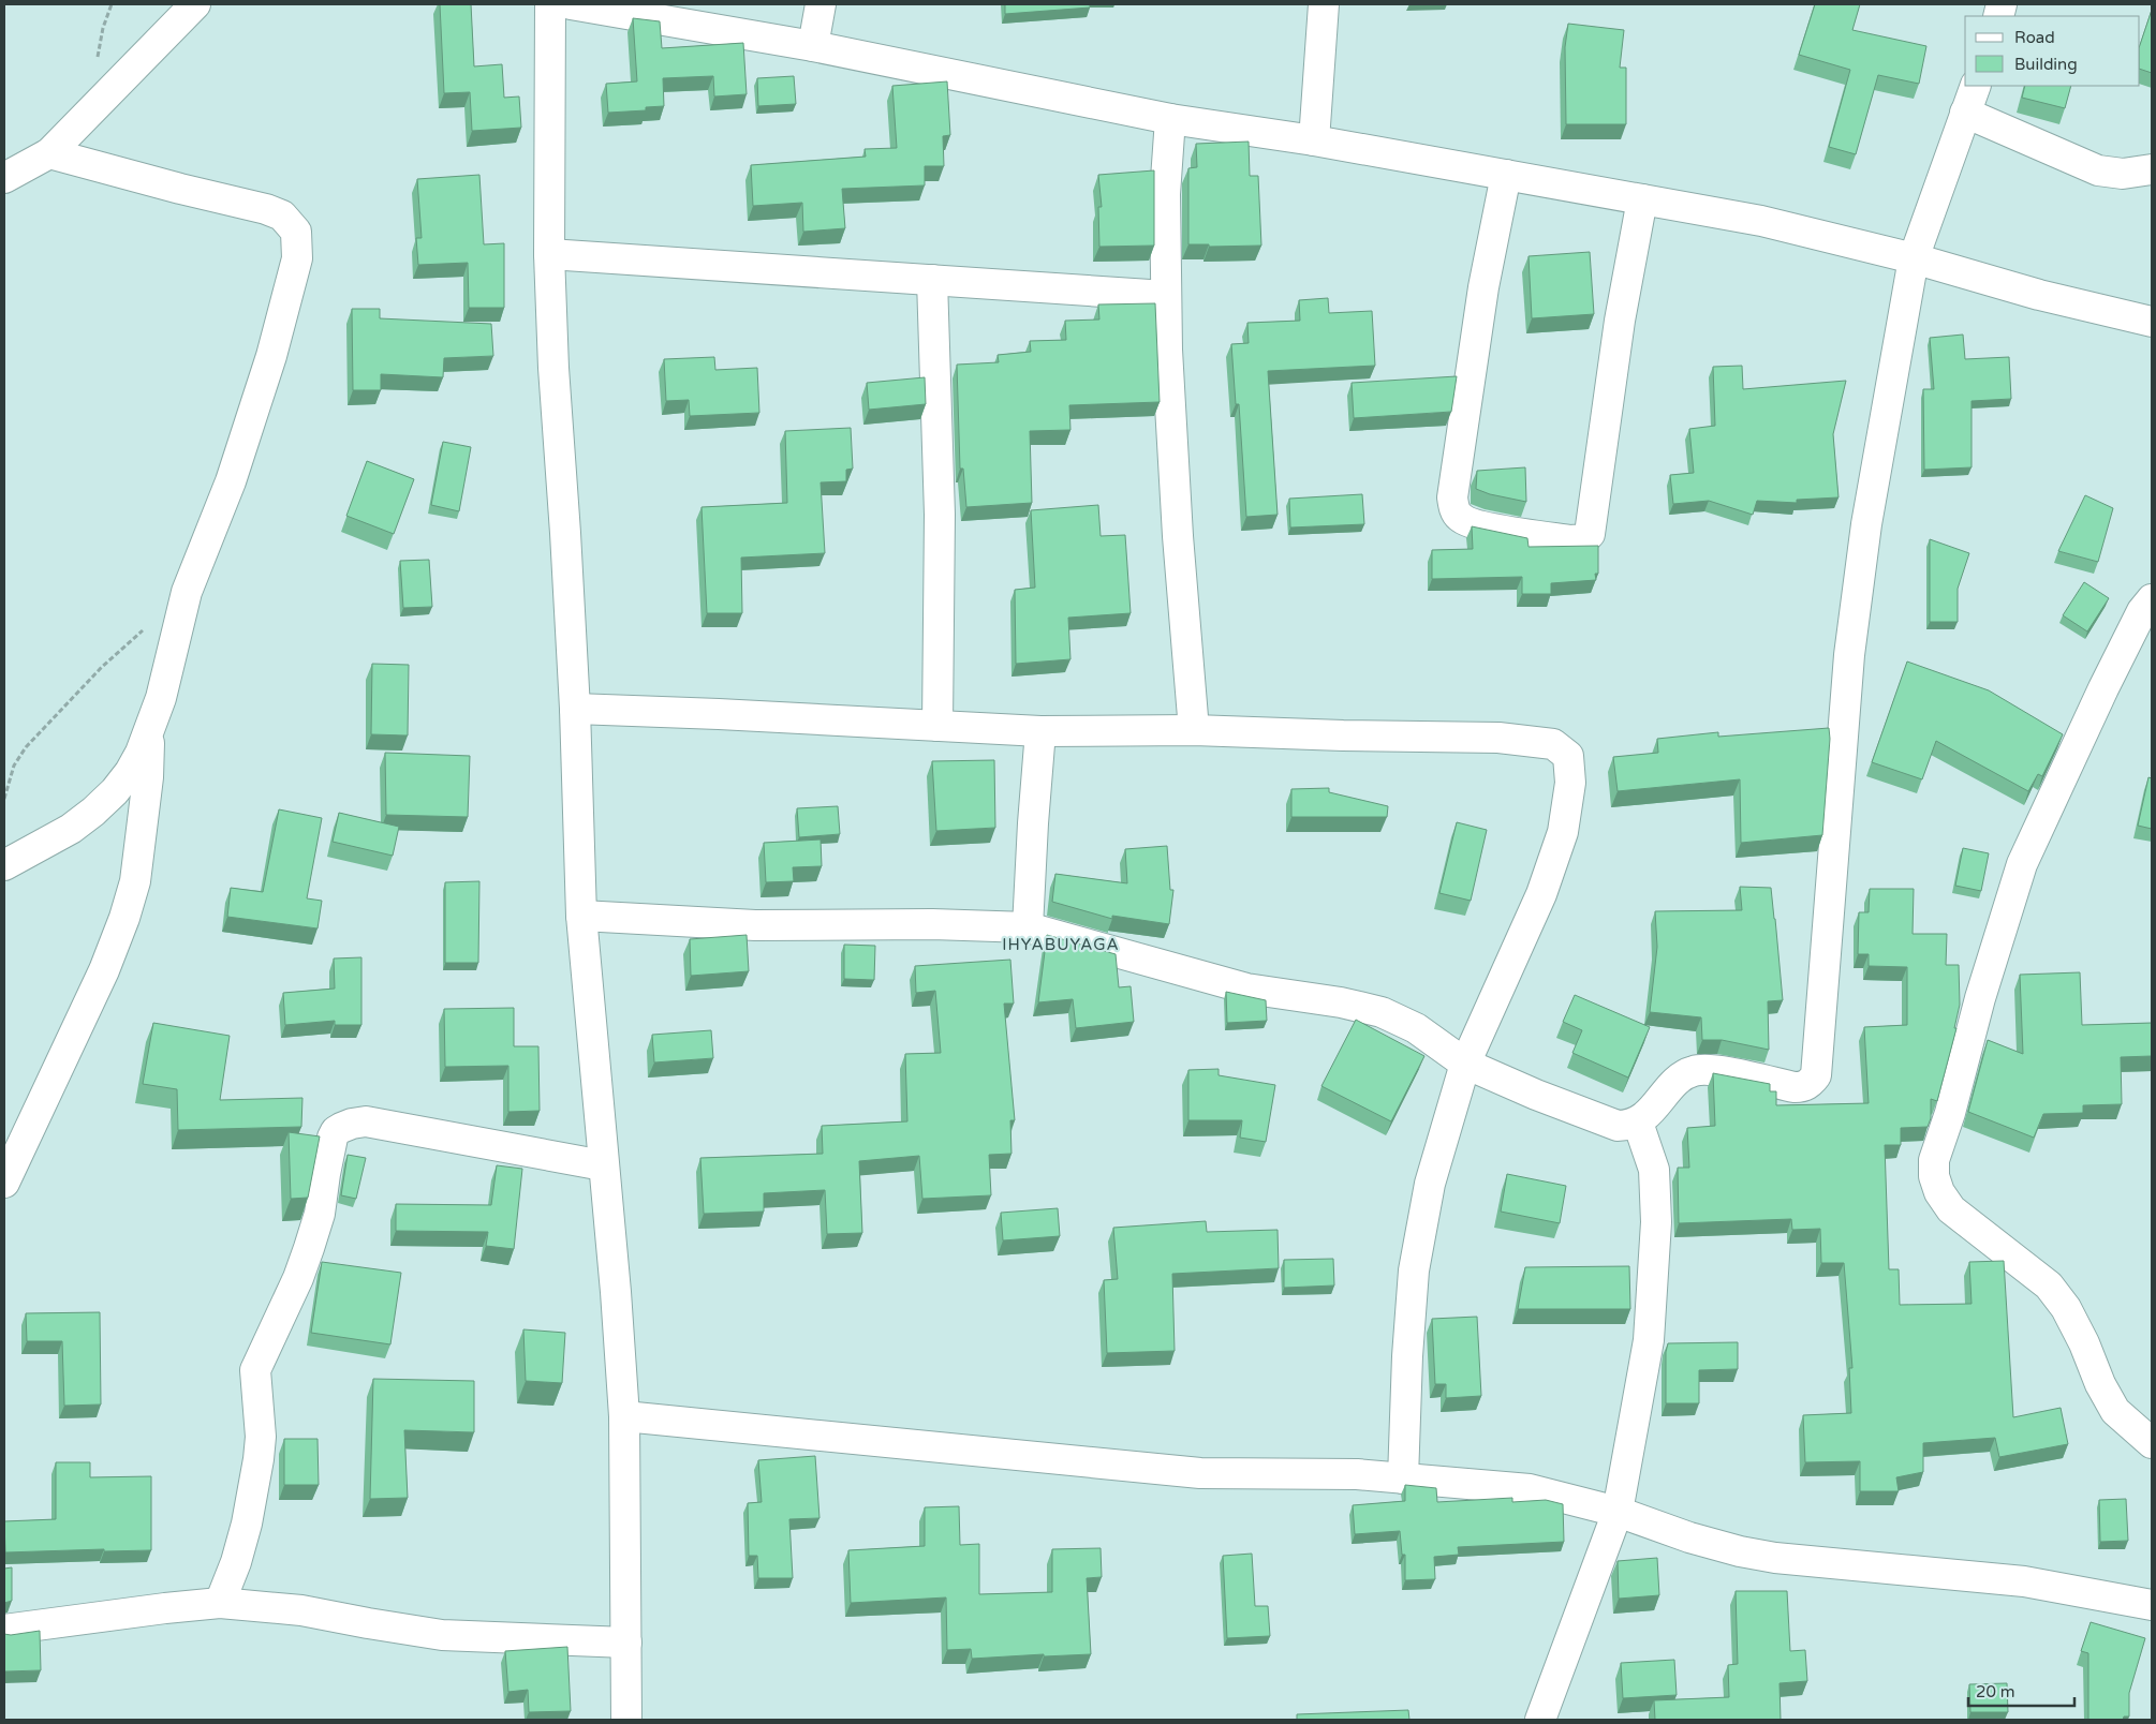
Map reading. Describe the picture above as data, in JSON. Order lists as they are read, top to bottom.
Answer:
{
  "districts": ["IHYABUYAGA"],
  "legend": ["Road", "Building"],
  "scale_bar": "20 m"
}
